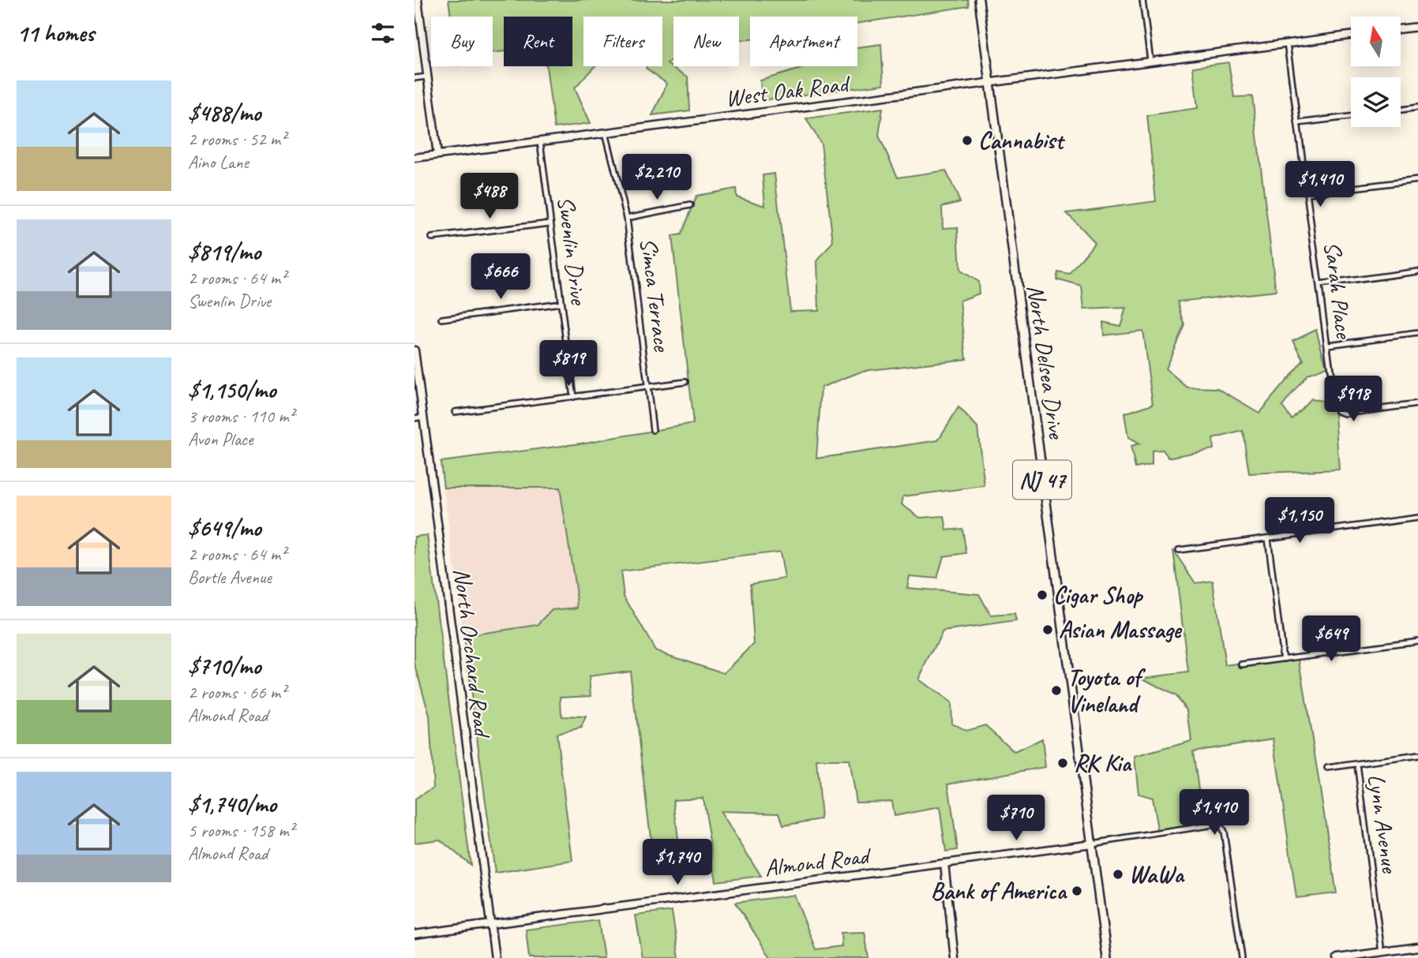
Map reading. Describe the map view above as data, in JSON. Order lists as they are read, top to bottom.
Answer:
{
  "streets": {
    "main road": ["North Delsea Drive", "NJ 47"],
    "street": [
      "West Oak Road",
      "Swenlin Drive",
      "Sarah Place",
      "Simca Terrace",
      "North Orchard Road",
      "Lynn Avenue",
      "Almond Road"
    ]
  },
  "crossings": [
    ["West Oak Road", "Swenlin Drive"],
    ["West Oak Road", "Sarah Place"],
    ["West Oak Road", "Simca Terrace"],
    ["West Oak Road", "North Delsea Drive"],
    ["North Delsea Drive", "Almond Road"],
    ["North Orchard Road", "Almond Road"]
  ],
  "places": [
    "Cannabist",
    "Cigar Shop",
    "Asian Massage",
    "Toyota of Vineland",
    "RK Kia",
    "WaWa",
    "Bank of America"
  ],
  "north": "top",
  "page": {
    "heading": "11 homes",
    "chip": [
      "Buy",
      "Rent",
      "Filters",
      "New",
      "Apartment"
    ],
    "list": [
      {
        "name": "$488/mo",
        "note": "2 rooms · 52 m² · Aino Lane"
      },
      {
        "name": "$819/mo",
        "note": "2 rooms · 64 m² · Swenlin Drive"
      },
      {
        "name": "$1,150/mo",
        "note": "3 rooms · 110 m² · Avon Place"
      },
      {
        "name": "$649/mo",
        "note": "2 rooms · 64 m² · Bortle Avenue"
      },
      {
        "name": "$710/mo",
        "note": "2 rooms · 66 m² · Almond Road"
      },
      {
        "name": "$1,740/mo",
        "note": "5 rooms · 158 m² · Almond Road"
      }
    ],
    "price": [
      "$2,210",
      "$1,410",
      "$488",
      "$666",
      "$819",
      "$918",
      "$1,150",
      "$649",
      "$1,410",
      "$710",
      "$1,740"
    ]
  }
}
